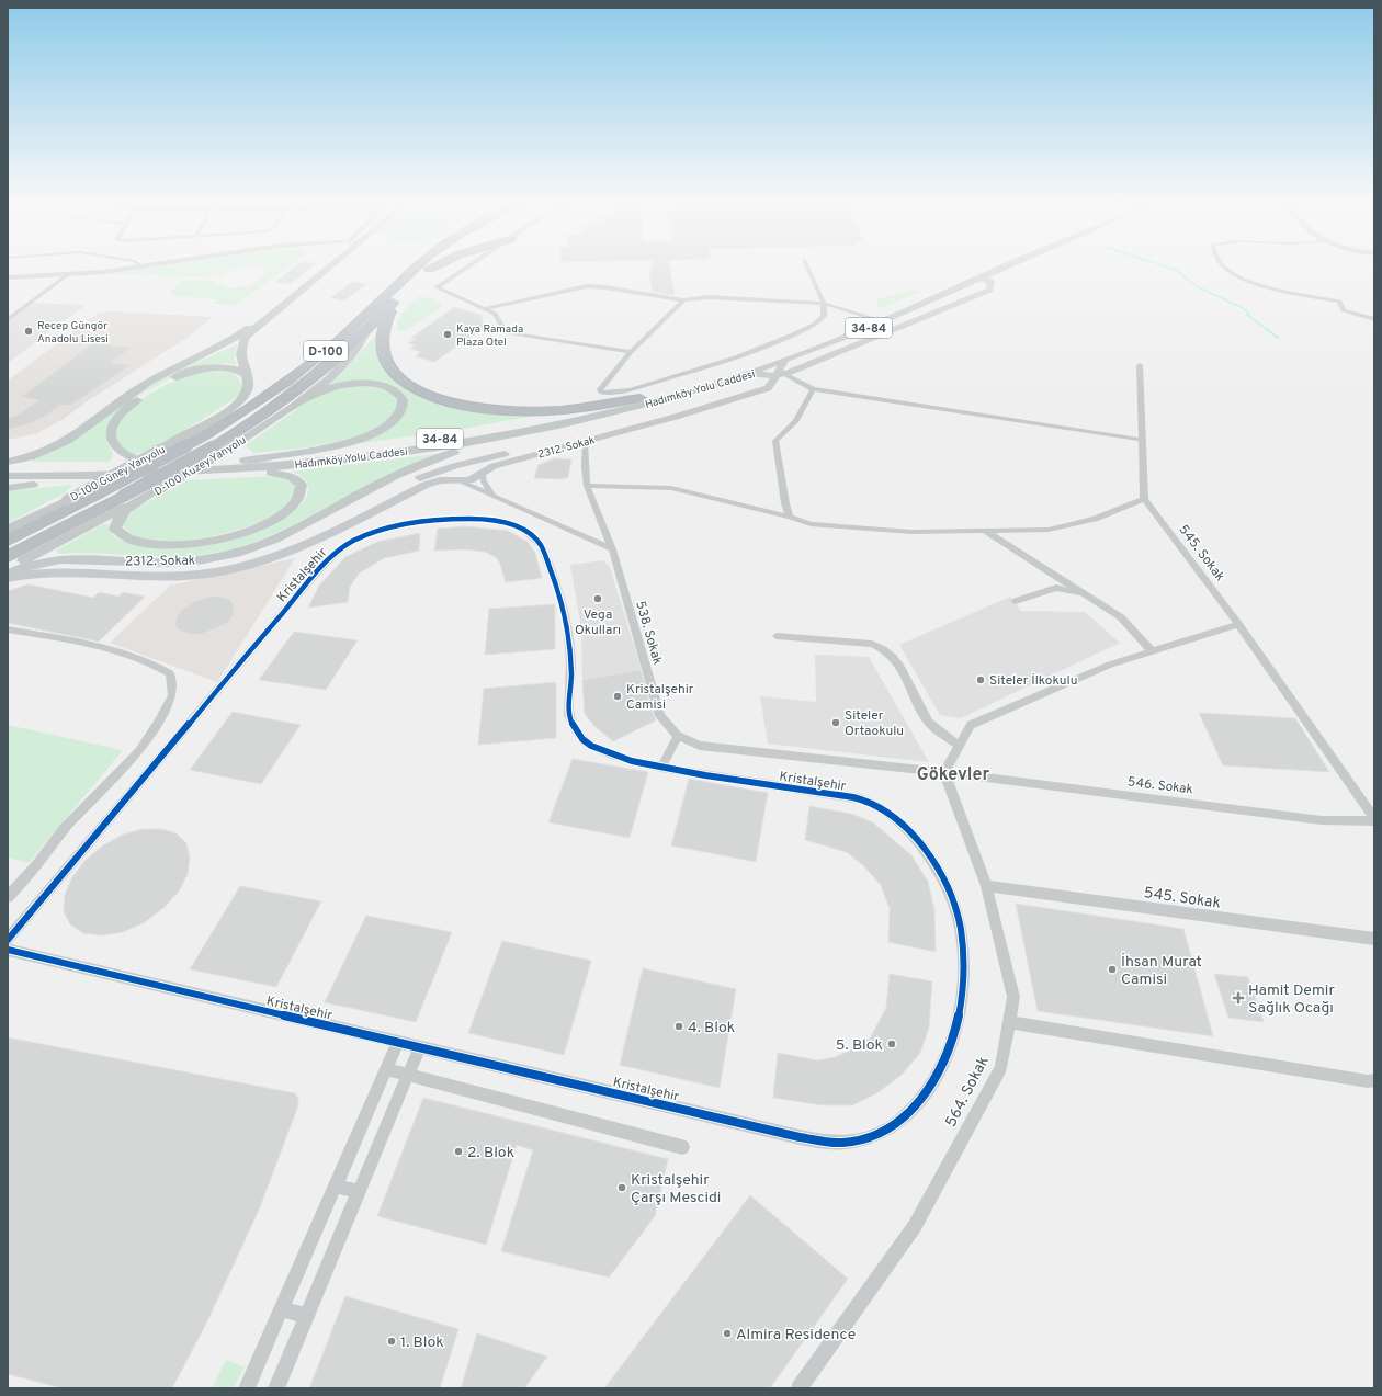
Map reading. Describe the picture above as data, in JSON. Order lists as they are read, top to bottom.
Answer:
{
  "streets": {
    "highway": ["D-100"],
    "main road": [
      "34-84",
      "Hadımköy Yolu Caddesi",
      "D-100 Kuzey Yanyolu",
      "D-100 Güney Yanyolu"
    ],
    "street": [
      "2312. Sokak",
      "545. Sokak",
      "Kristalşehir",
      "538. Sokak",
      "546. Sokak",
      "564. Sokak"
    ]
  },
  "crossings": [
    ["34-84", "Hadımköy Yolu Caddesi"],
    ["D-100", "D-100 Kuzey Yanyolu"],
    ["D-100", "D-100 Güney Yanyolu"],
    ["Hadımköy Yolu Caddesi", "2312. Sokak"],
    ["2312. Sokak", "538. Sokak"],
    ["545. Sokak", "546. Sokak"],
    ["545. Sokak", "564. Sokak"],
    ["538. Sokak", "546. Sokak"],
    ["538. Sokak", "564. Sokak"],
    ["546. Sokak", "564. Sokak"]
  ],
  "districts": ["Gökevler"],
  "places": {
    "other": [
      "Recep Güngör Anadolu Lisesi",
      "Kaya Ramada Plaza Otel",
      "Vega Okulları",
      "Siteler İlkokulu",
      "Kristalşehir Camisi",
      "Siteler Ortaokulu",
      "İhsan Murat Camisi",
      "4. Blok",
      "5. Blok",
      "2. Blok",
      "Kristalşehir Çarşı Mescidi",
      "Almira Residence",
      "1. Blok"
    ],
    "health": ["Hamit Demir Sağlık Ocağı"]
  }
}
